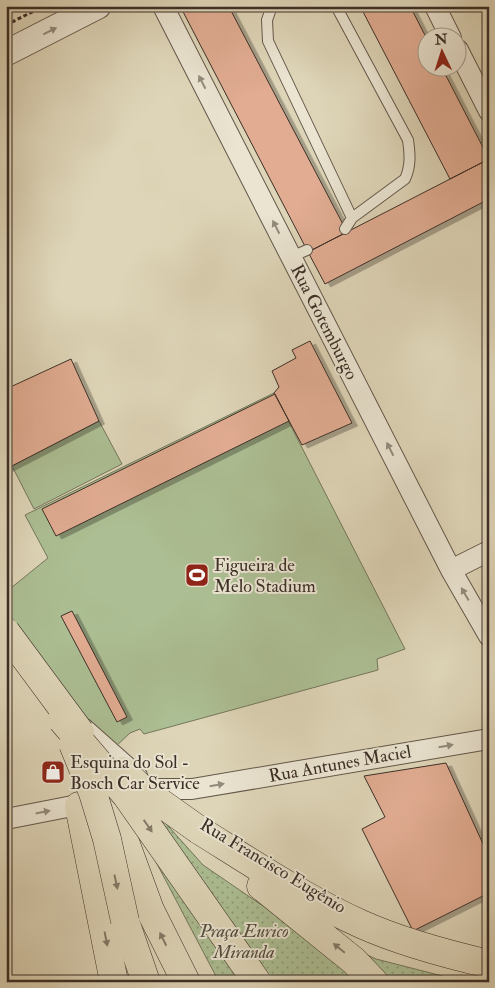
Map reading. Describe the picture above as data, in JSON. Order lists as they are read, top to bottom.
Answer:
{
  "streets": {
    "street": ["Rua Gotemburgo", "Rua Antunes Maciel", "Rua Francisco Eugênio"]
  },
  "crossings": [
    ["Rua Antunes Maciel", "Rua Francisco Eugênio"]
  ],
  "one_way": ["Rua Gotemburgo", "Rua Antunes Maciel"],
  "parks": ["Praça Eurico Miranda"],
  "places": {
    "sports": ["Figueira de Melo Stadium"],
    "shop": ["Esquina do Sol - Bosch Car Service"]
  },
  "north": "top"
}
